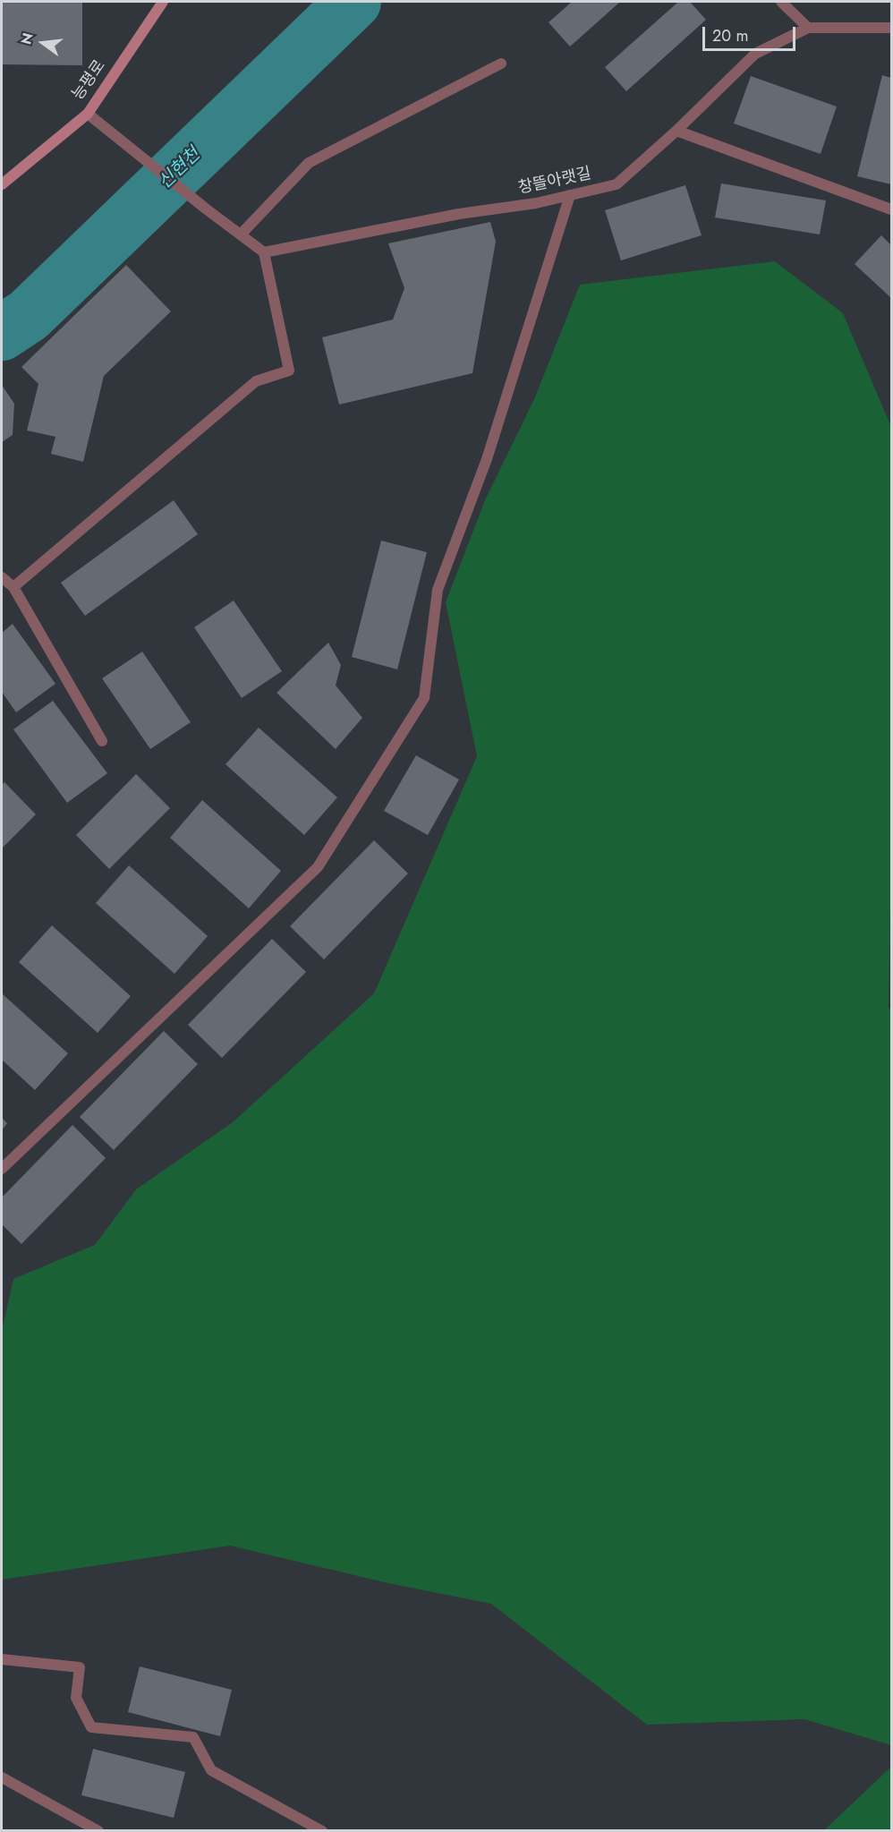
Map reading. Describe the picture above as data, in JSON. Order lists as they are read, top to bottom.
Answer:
{
  "streets": {
    "main road": ["능평로"],
    "street": ["창뜰아랫길"]
  },
  "water": ["신현천"],
  "scale_bar": "20 m",
  "north": "left"
}
